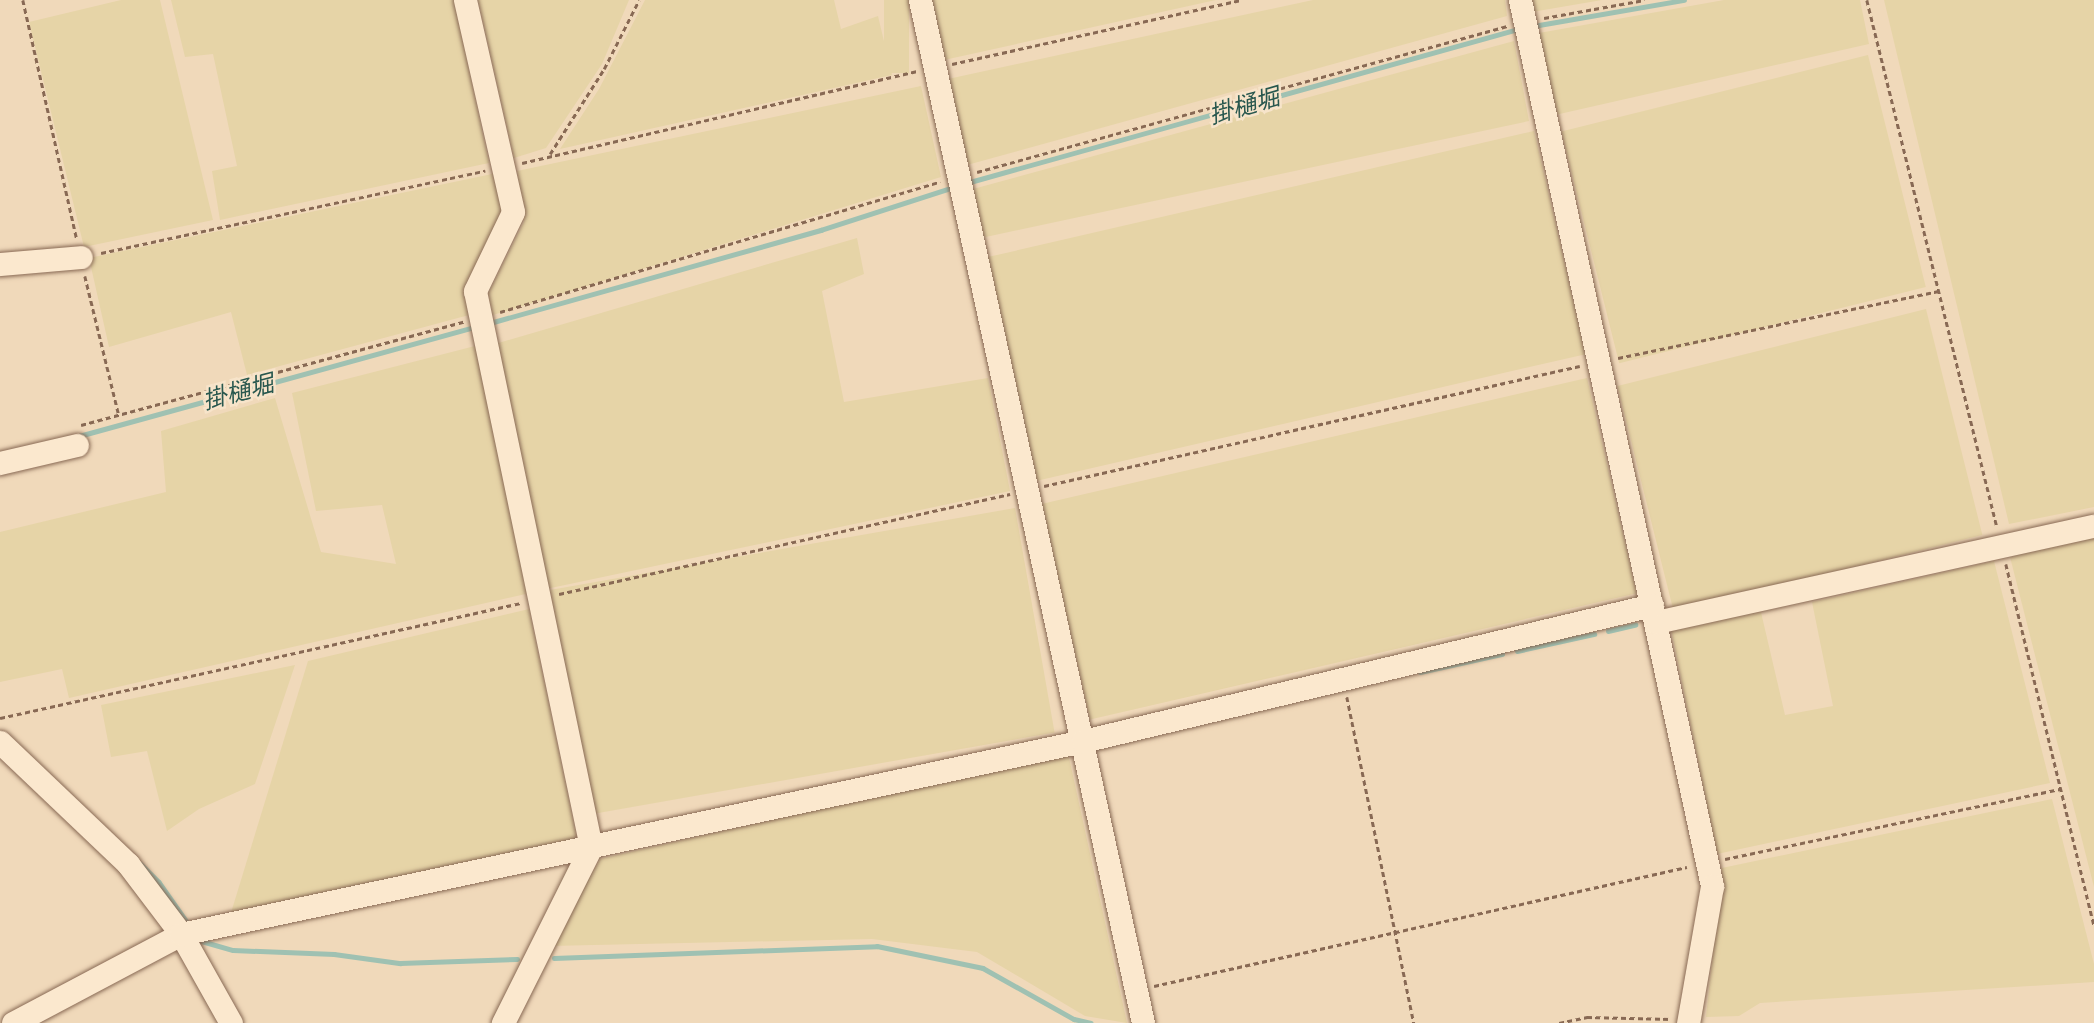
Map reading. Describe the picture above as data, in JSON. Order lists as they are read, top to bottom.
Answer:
{
  "water": ["掛樋堀"]
}
